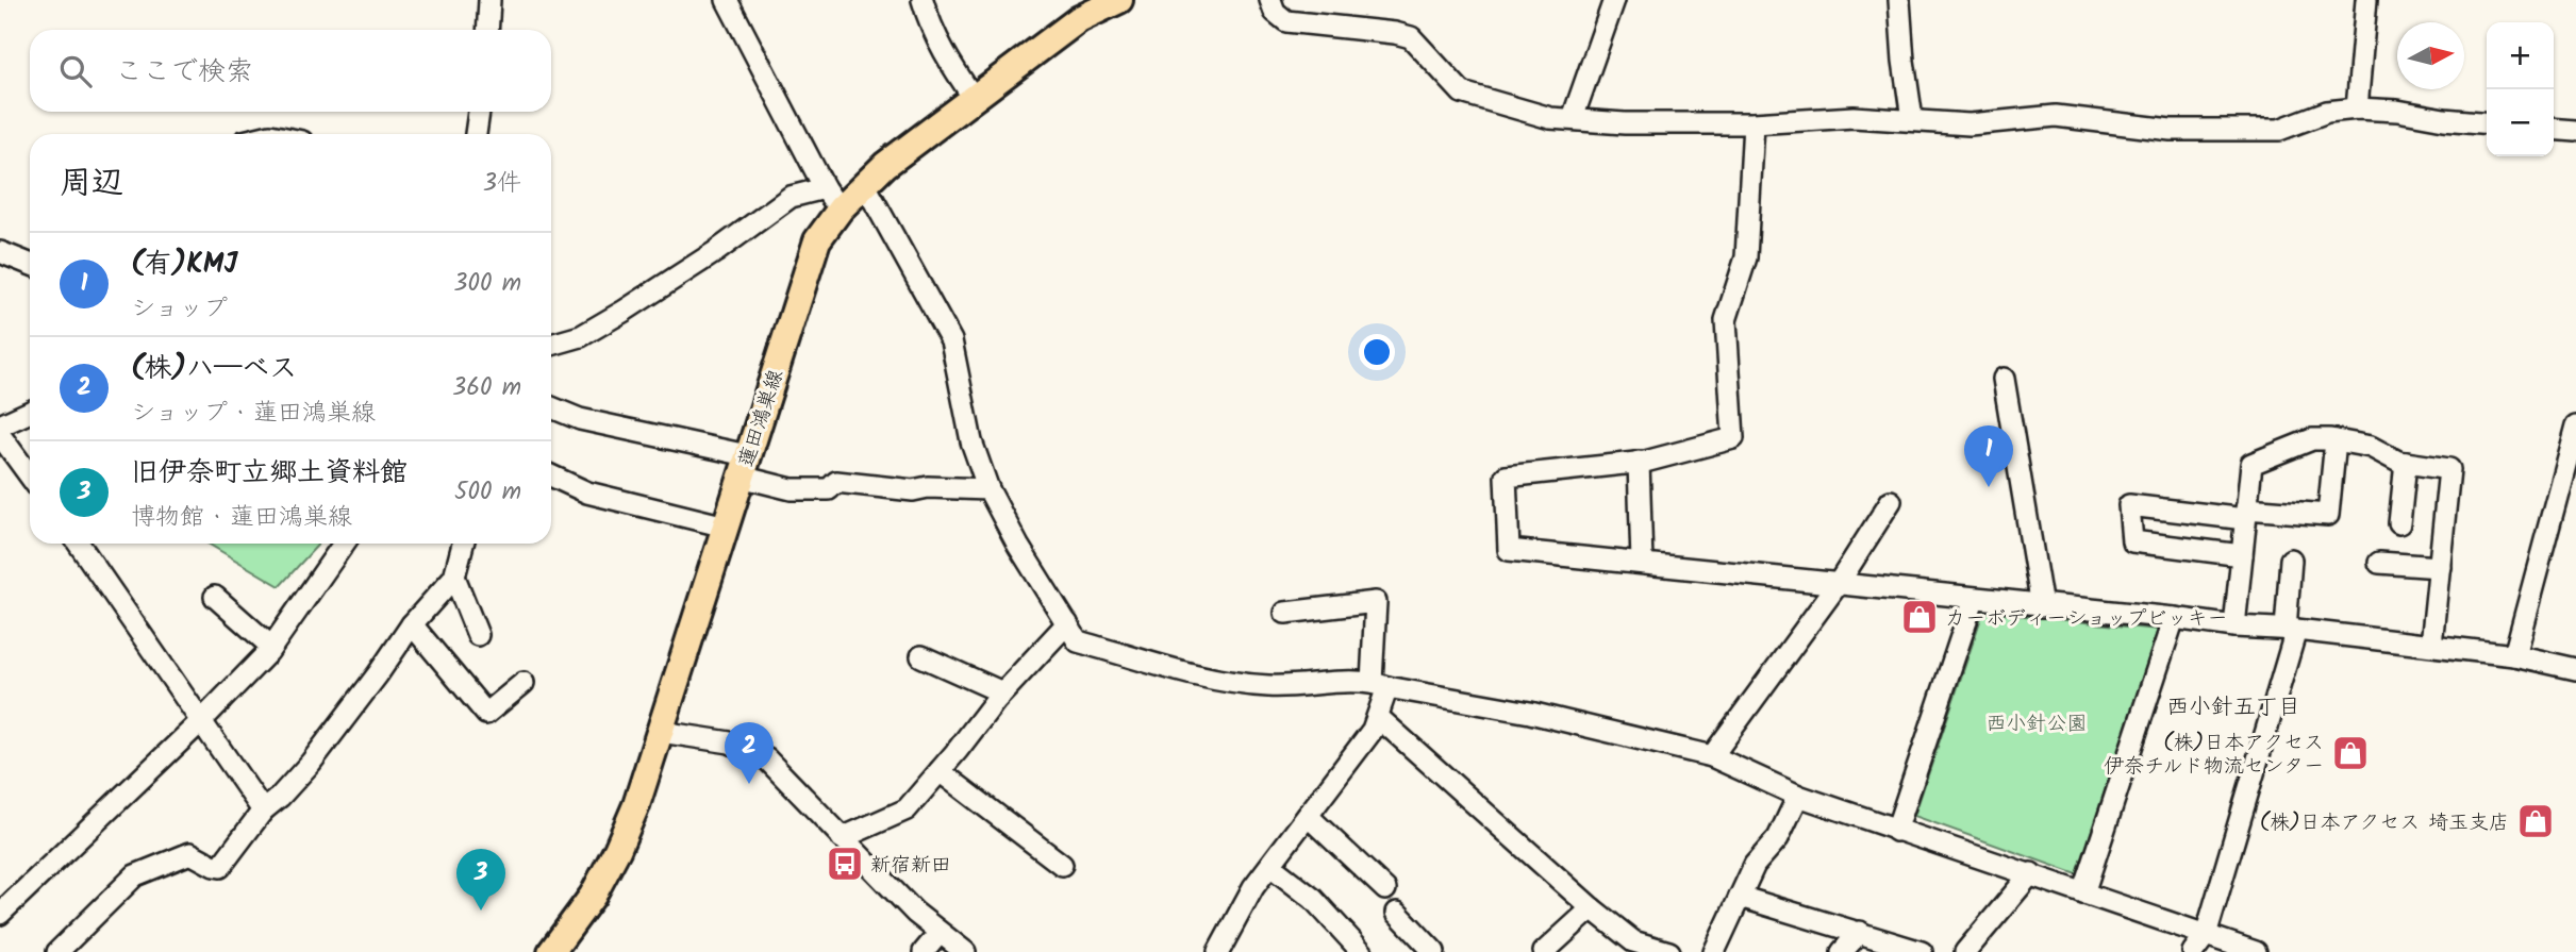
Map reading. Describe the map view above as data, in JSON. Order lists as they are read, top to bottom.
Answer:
{
  "streets": {
    "main road": ["蓮田鴻巣線"]
  },
  "districts": ["西小針五丁目"],
  "parks": ["西小針公園"],
  "places": {
    "shop": ["カーボディーショップビッキー", "(株)日本アクセス 伊奈チルド物流センター", "(株)日本アクセス 埼玉支店"],
    "bus stop": ["新宿新田"]
  },
  "north": "right",
  "page": {
    "map_buttons": ["+", "−"],
    "search": "ここで検索",
    "heading": ["周辺", "3件"],
    "list": [
      {
        "mark": "1",
        "name": "(有)KMJ",
        "note": "ショップ",
        "value": "300 m"
      },
      {
        "mark": "2",
        "name": "(株)ハ―ベス",
        "note": "ショップ · 蓮田鴻巣線",
        "value": "360 m"
      },
      {
        "mark": "3",
        "name": "旧伊奈町立郷土資料館",
        "note": "博物館 · 蓮田鴻巣線",
        "value": "500 m"
      }
    ],
    "pins": ["1", "2", "3"]
  }
}
